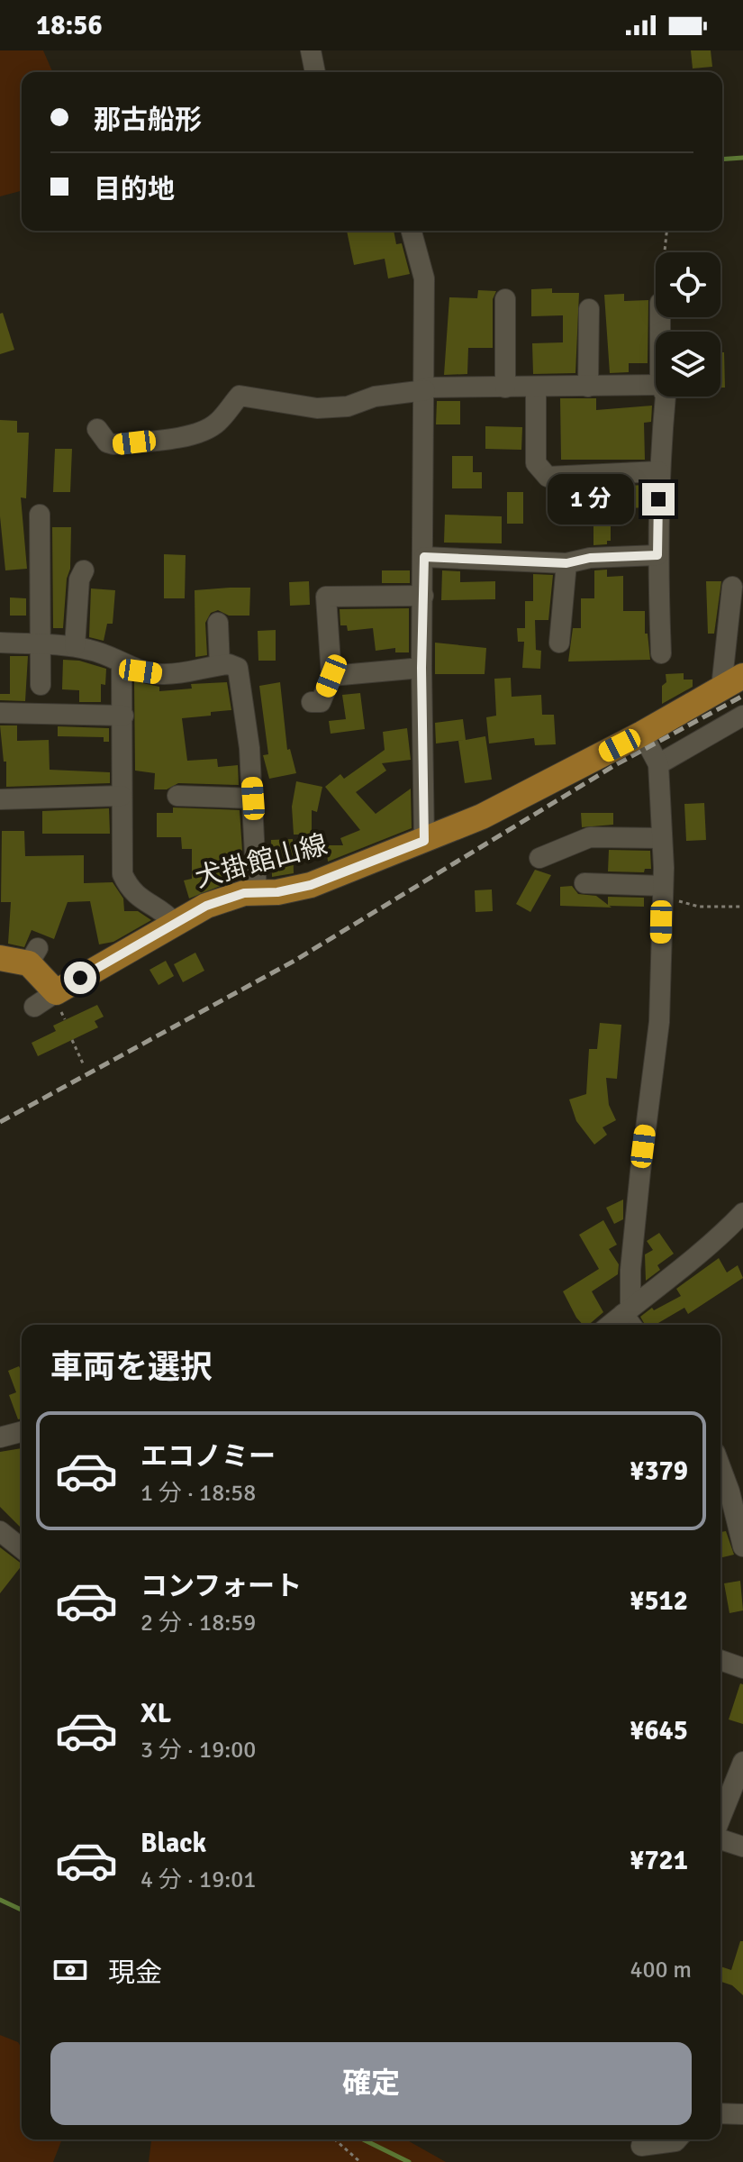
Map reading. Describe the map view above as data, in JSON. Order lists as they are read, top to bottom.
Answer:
{
  "streets": {
    "main road": ["犬掛館山線"]
  },
  "page": {
    "status": "18:56",
    "banner": ["那古船形", "目的地"],
    "bubble": "1 分",
    "heading": "車両を選択",
    "list": [
      {
        "name": "エコノミー",
        "note": "1 分 · 18:58",
        "value": "¥379"
      },
      {
        "name": "コンフォート",
        "note": "2 分 · 18:59",
        "value": "¥512"
      },
      {
        "name": "XL",
        "note": "3 分 · 19:00",
        "value": "¥645"
      },
      {
        "name": "Black",
        "note": "4 分 · 19:01",
        "value": "¥721"
      }
    ],
    "pay": ["現金", "400 m"],
    "buttons": "確定"
  }
}
